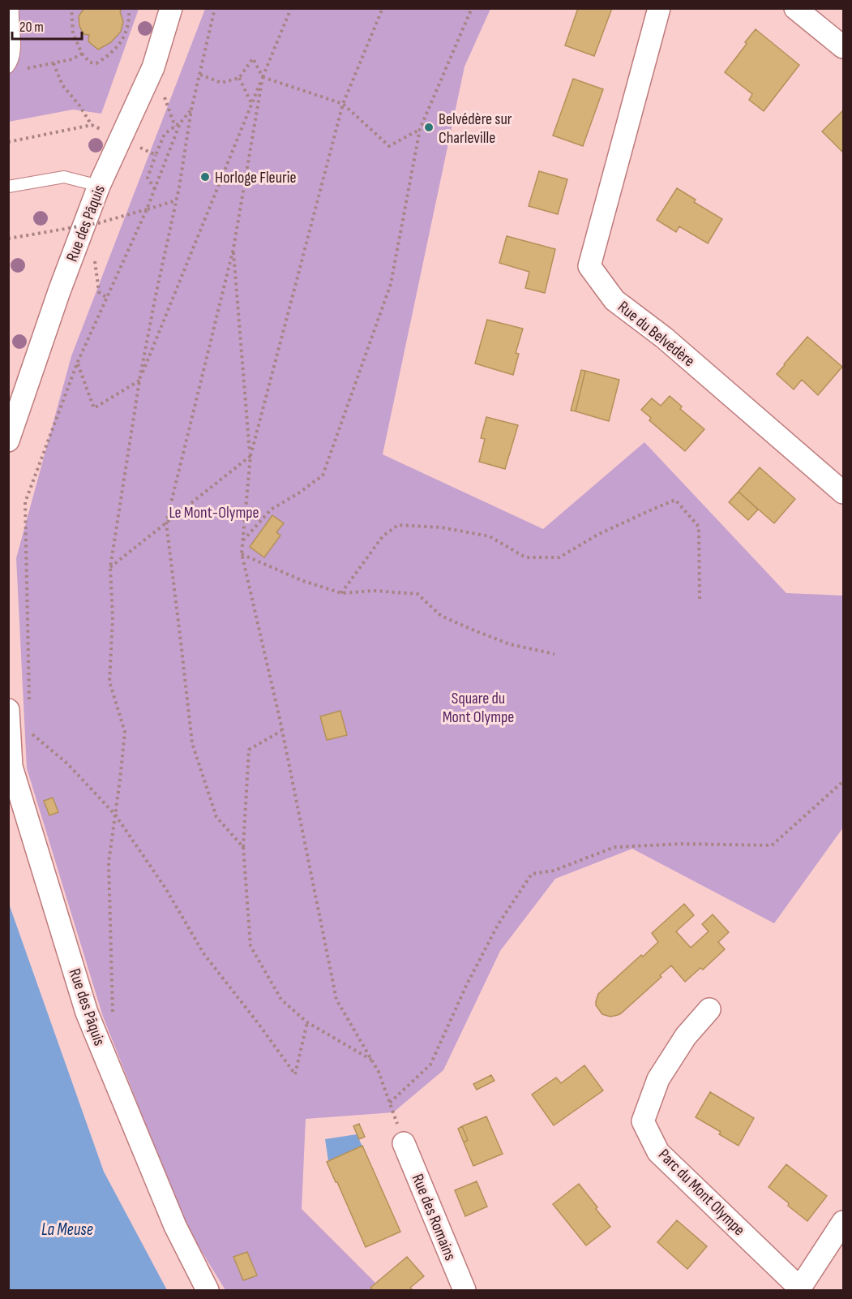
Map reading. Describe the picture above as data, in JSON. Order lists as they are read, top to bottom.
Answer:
{
  "streets": {
    "street": [
      "Rue des Pâquis",
      "Rue du Belvédère",
      "Parc du Mont Olympe",
      "Rue des Romains"
    ]
  },
  "water": ["La Meuse"],
  "parks": ["Le Mont-Olympe", "Square du Mont Olympe"],
  "places": ["Belvédère sur Charleville", "Horloge Fleurie"],
  "scale_bar": "20 m"
}
